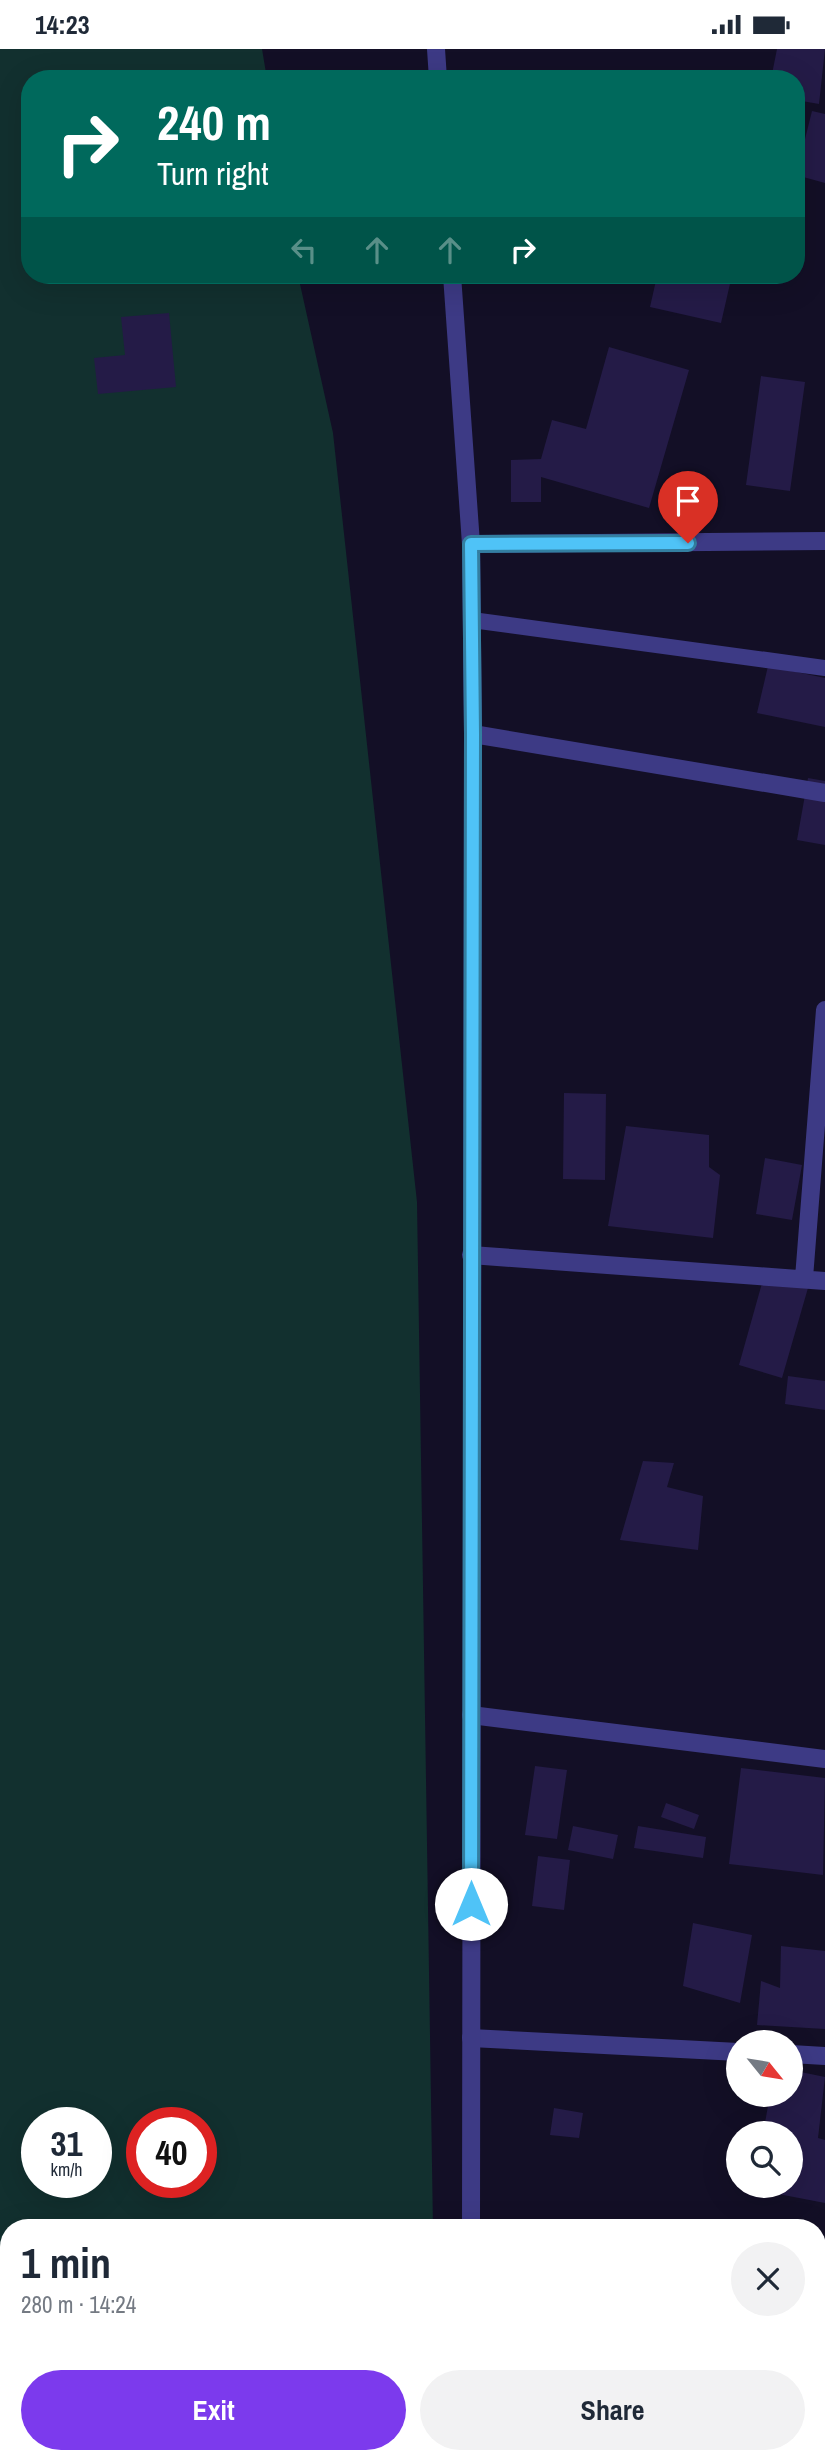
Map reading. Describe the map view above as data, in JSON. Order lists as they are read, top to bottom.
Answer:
{
  "north": "bottom right",
  "page": {
    "status": "14:23",
    "turn": ["240 m", "Turn right"],
    "speed": "31 km/h",
    "limit": "40",
    "heading": ["1 min", "280 m · 14:24"],
    "buttons": ["Exit", "Share"]
  }
}
